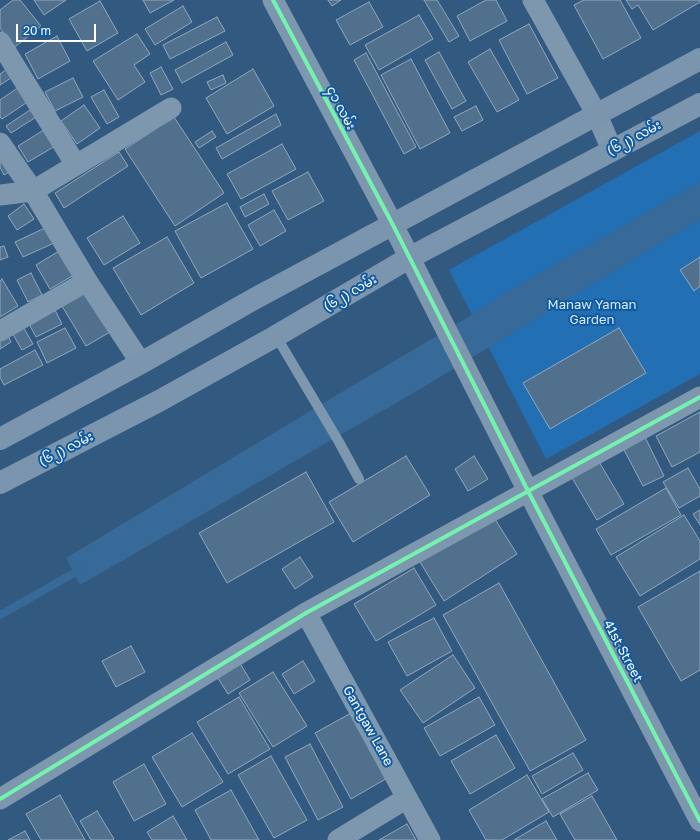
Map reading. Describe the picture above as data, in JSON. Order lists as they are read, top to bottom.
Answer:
{
  "streets": {
    "main road": ["(၆၂) လမ်း"],
    "street": ["၄၁ လမ်း", "41st Street", "Gantgaw Lane"]
  },
  "crossings": [
    ["၄၁ လမ်း", "(၆၂) လမ်း"],
    ["၄၁ လမ်း", "41st Street"]
  ],
  "parks": ["Manaw Yaman Garden"],
  "scale_bar": "20 m"
}
